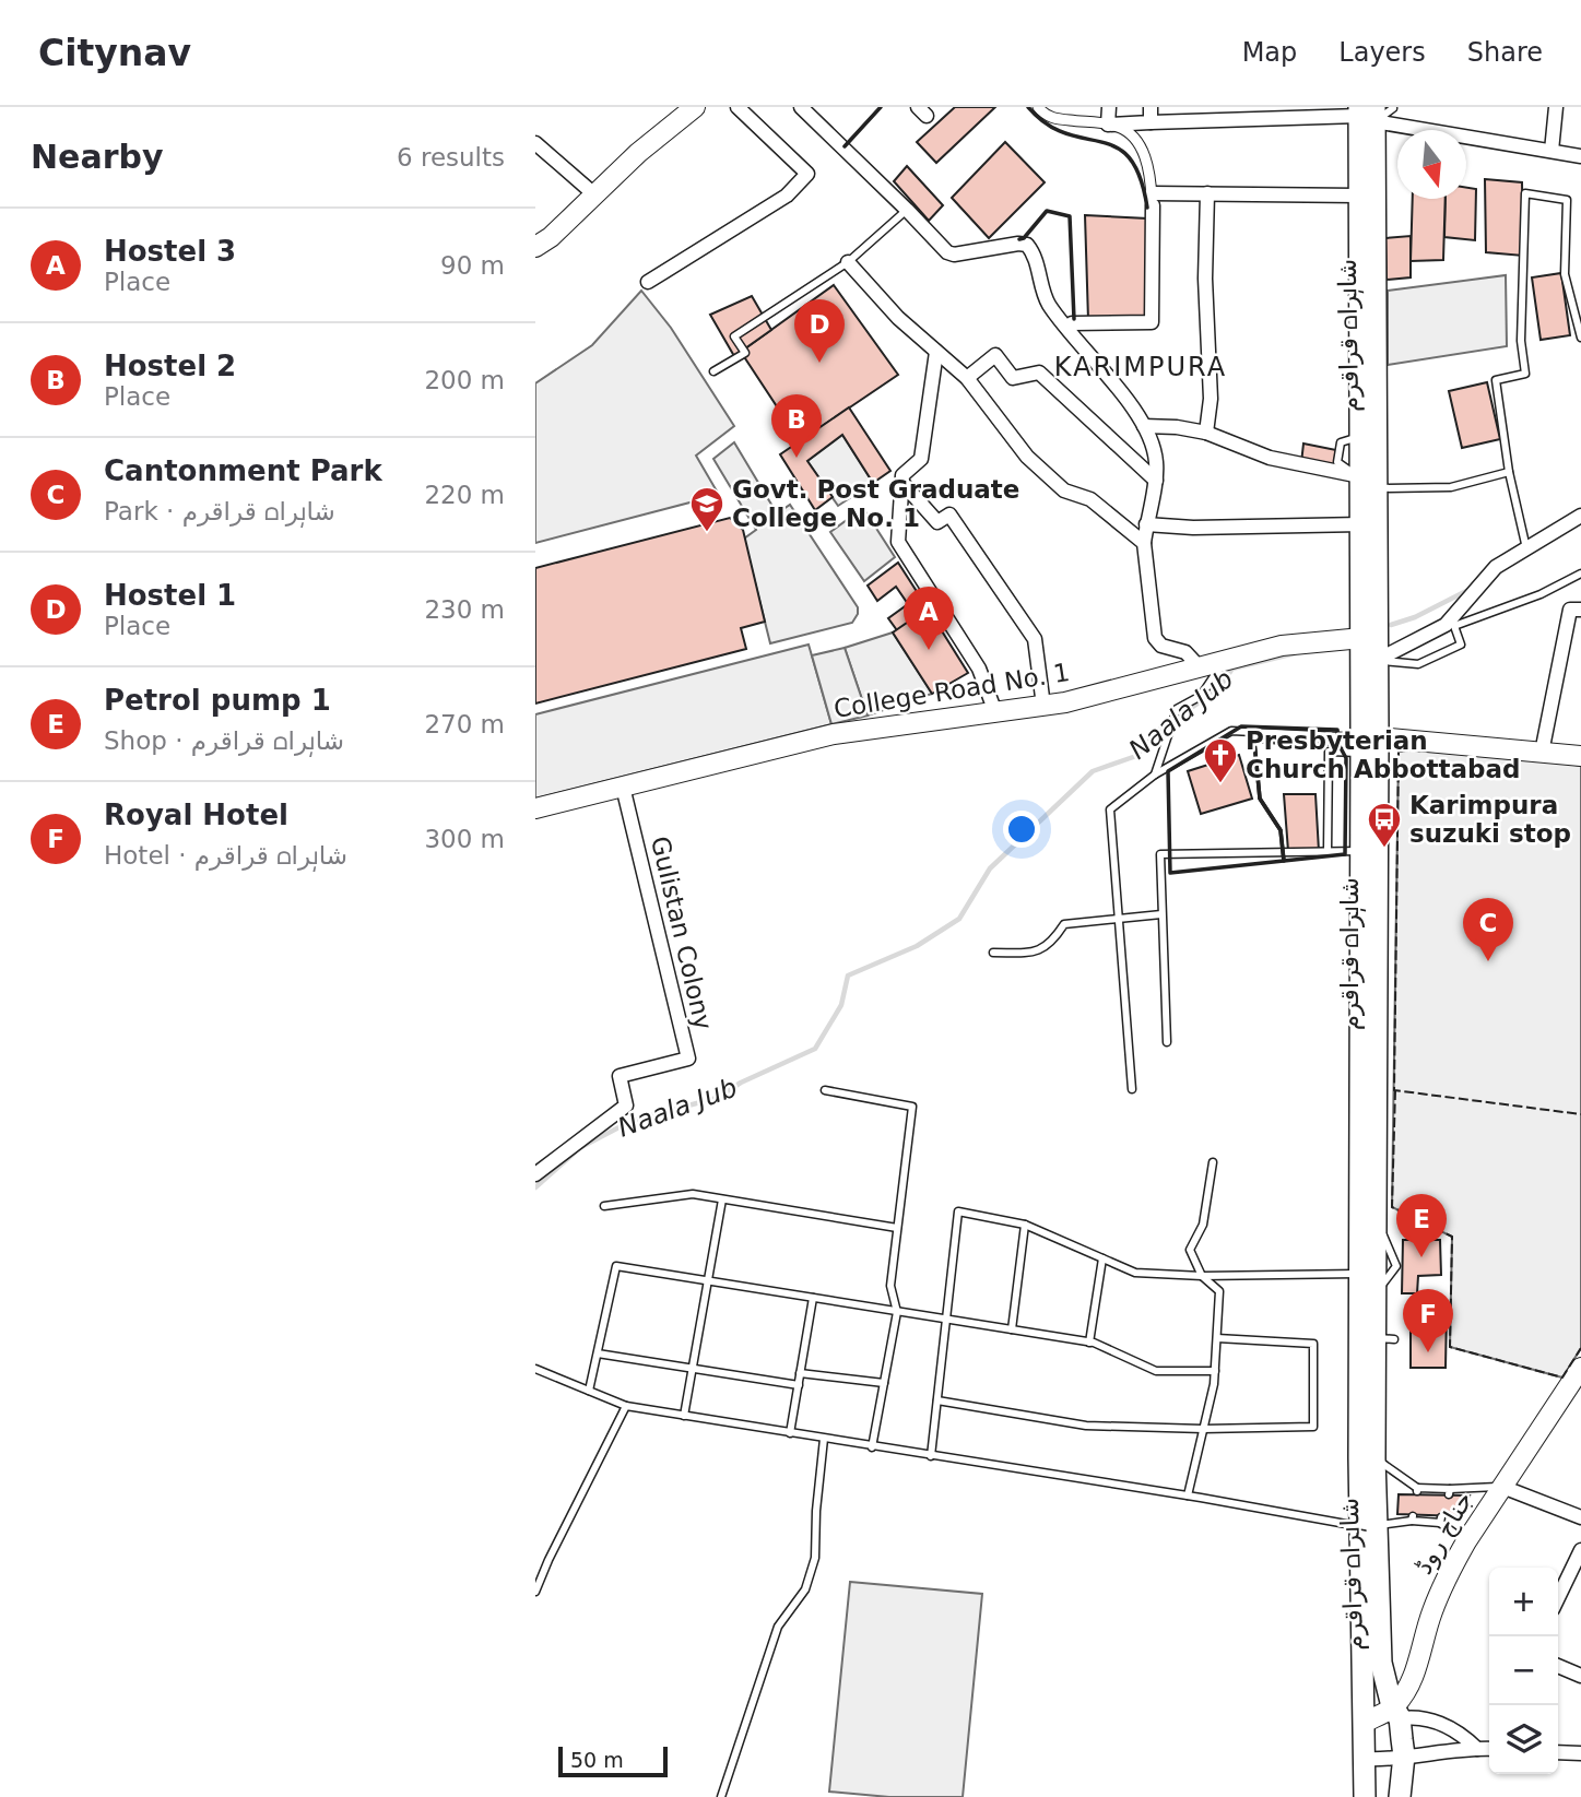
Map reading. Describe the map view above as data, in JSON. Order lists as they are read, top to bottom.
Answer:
{
  "streets": {
    "highway": ["شاہراہ قراقرم"],
    "main road": ["College Road No. 1", "جناح روڈ"],
    "street": ["Gulistan Colony"]
  },
  "crossings": [
    ["شاہراہ قراقرم", "College Road No. 1"],
    ["شاہراہ قراقرم", "جناح روڈ"],
    ["College Road No. 1", "Gulistan Colony"]
  ],
  "districts": ["KARIMPURA"],
  "water": ["Naala Jub"],
  "places": {
    "school or university": ["Govt. Post Graduate College No. 1"],
    "church": ["Presbyterian Church Abbottabad"],
    "bus stop": ["Karimpura suzuki stop"]
  },
  "scale_bar": "50 m",
  "north": "bottom",
  "page": {
    "header": "Citynav",
    "nav": ["Map", "Layers", "Share"],
    "heading": ["Nearby", "6 results"],
    "list": [
      {
        "mark": "A",
        "name": "Hostel 3",
        "note": "Place",
        "value": "90 m"
      },
      {
        "mark": "B",
        "name": "Hostel 2",
        "note": "Place",
        "value": "200 m"
      },
      {
        "mark": "C",
        "name": "Cantonment Park",
        "note": "Park · شاہراہ قراقرم",
        "value": "220 m"
      },
      {
        "mark": "D",
        "name": "Hostel 1",
        "note": "Place",
        "value": "230 m"
      },
      {
        "mark": "E",
        "name": "Petrol pump 1",
        "note": "Shop · شاہراہ قراقرم",
        "value": "270 m"
      },
      {
        "mark": "F",
        "name": "Royal Hotel",
        "note": "Hotel · شاہراہ قراقرم",
        "value": "300 m"
      }
    ],
    "pins": [
      "D",
      "B",
      "A",
      "C",
      "E",
      "F"
    ],
    "map_buttons": ["+", "−"],
    "scale": "50 m"
  }
}
